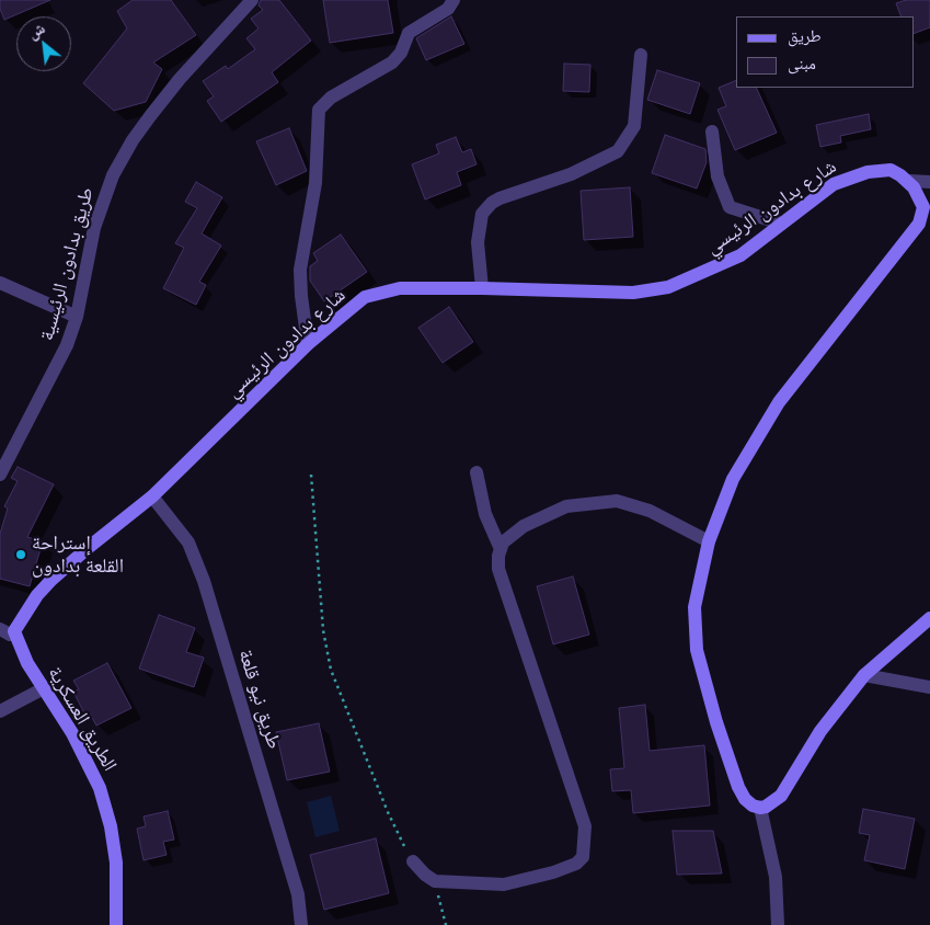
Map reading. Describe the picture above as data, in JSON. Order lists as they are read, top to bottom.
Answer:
{
  "streets": {
    "main road": ["شارع بدادون الرئيسي", "الطريق العسكرية"],
    "street": ["طريق بدادون الرئيسية", "طريق نيو قلعة"]
  },
  "crossings": [
    ["شارع بدادون الرئيسي", "طريق نيو قلعة"],
    ["شارع بدادون الرئيسي", "الطريق العسكرية"]
  ],
  "places": ["إستراحة القلعة بدادون"],
  "legend": ["طريق", "مبنى"],
  "north": "top left"
}
